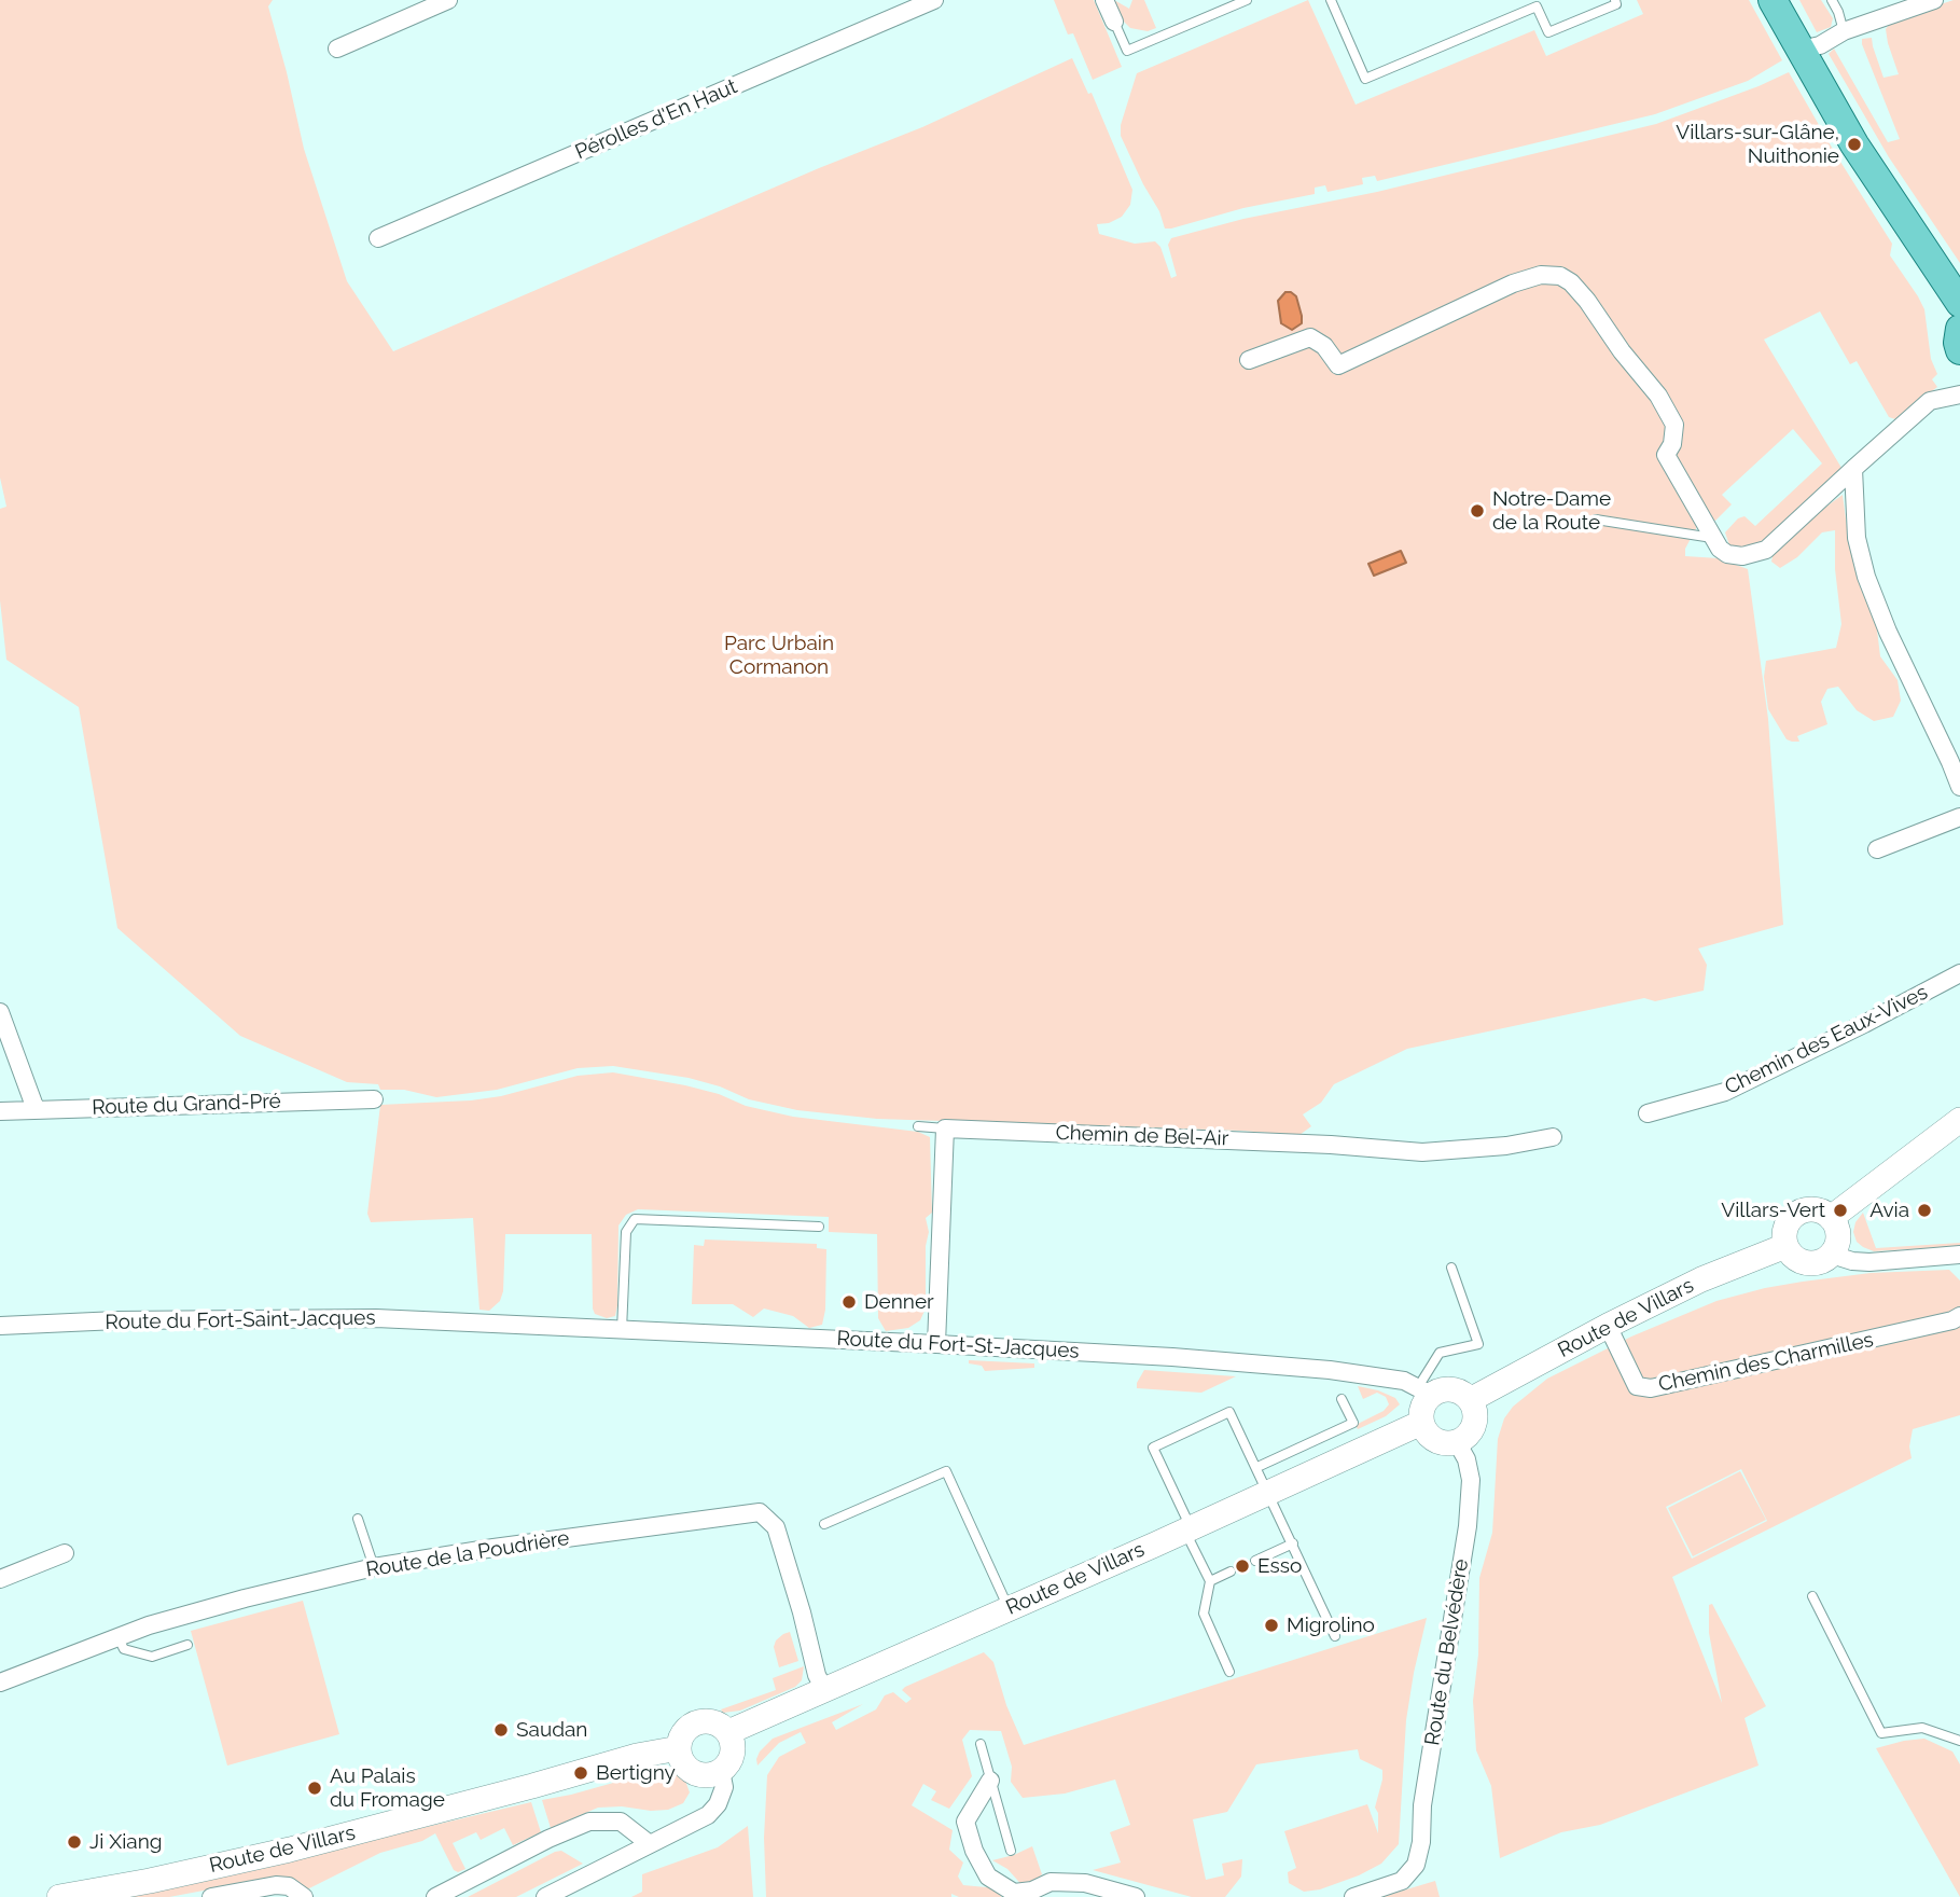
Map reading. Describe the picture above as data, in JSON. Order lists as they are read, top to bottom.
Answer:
{
  "streets": {
    "main road": ["Route de Villars"],
    "street": [
      "Pérolles d'En Haut",
      "Chemin des Eaux-Vives",
      "Route du Grand-Pré",
      "Chemin de Bel-Air",
      "Route du Fort-Saint-Jacques",
      "Route du Fort-St-Jacques",
      "Chemin des Charmilles",
      "Route de la Poudrière",
      "Route du Belvédère"
    ]
  },
  "crossings": [
    ["Route de Villars", "Route du Fort-St-Jacques"],
    ["Route de Villars", "Chemin des Charmilles"],
    ["Route de Villars", "Route de la Poudrière"],
    ["Route de Villars", "Route du Belvédère"],
    ["Route du Fort-Saint-Jacques", "Route du Fort-St-Jacques"],
    ["Route du Fort-St-Jacques", "Route du Belvédère"]
  ],
  "parks": ["Parc Urbain Cormanon"],
  "places": [
    "Villars-sur-Glâne, Nuithonie",
    "Notre-Dame de la Route",
    "Villars-Vert",
    "Avia",
    "Denner",
    "Esso",
    "Migrolino",
    "Saudan",
    "Bertigny",
    "Au Palais du Fromage",
    "Ji Xiang"
  ]
}
